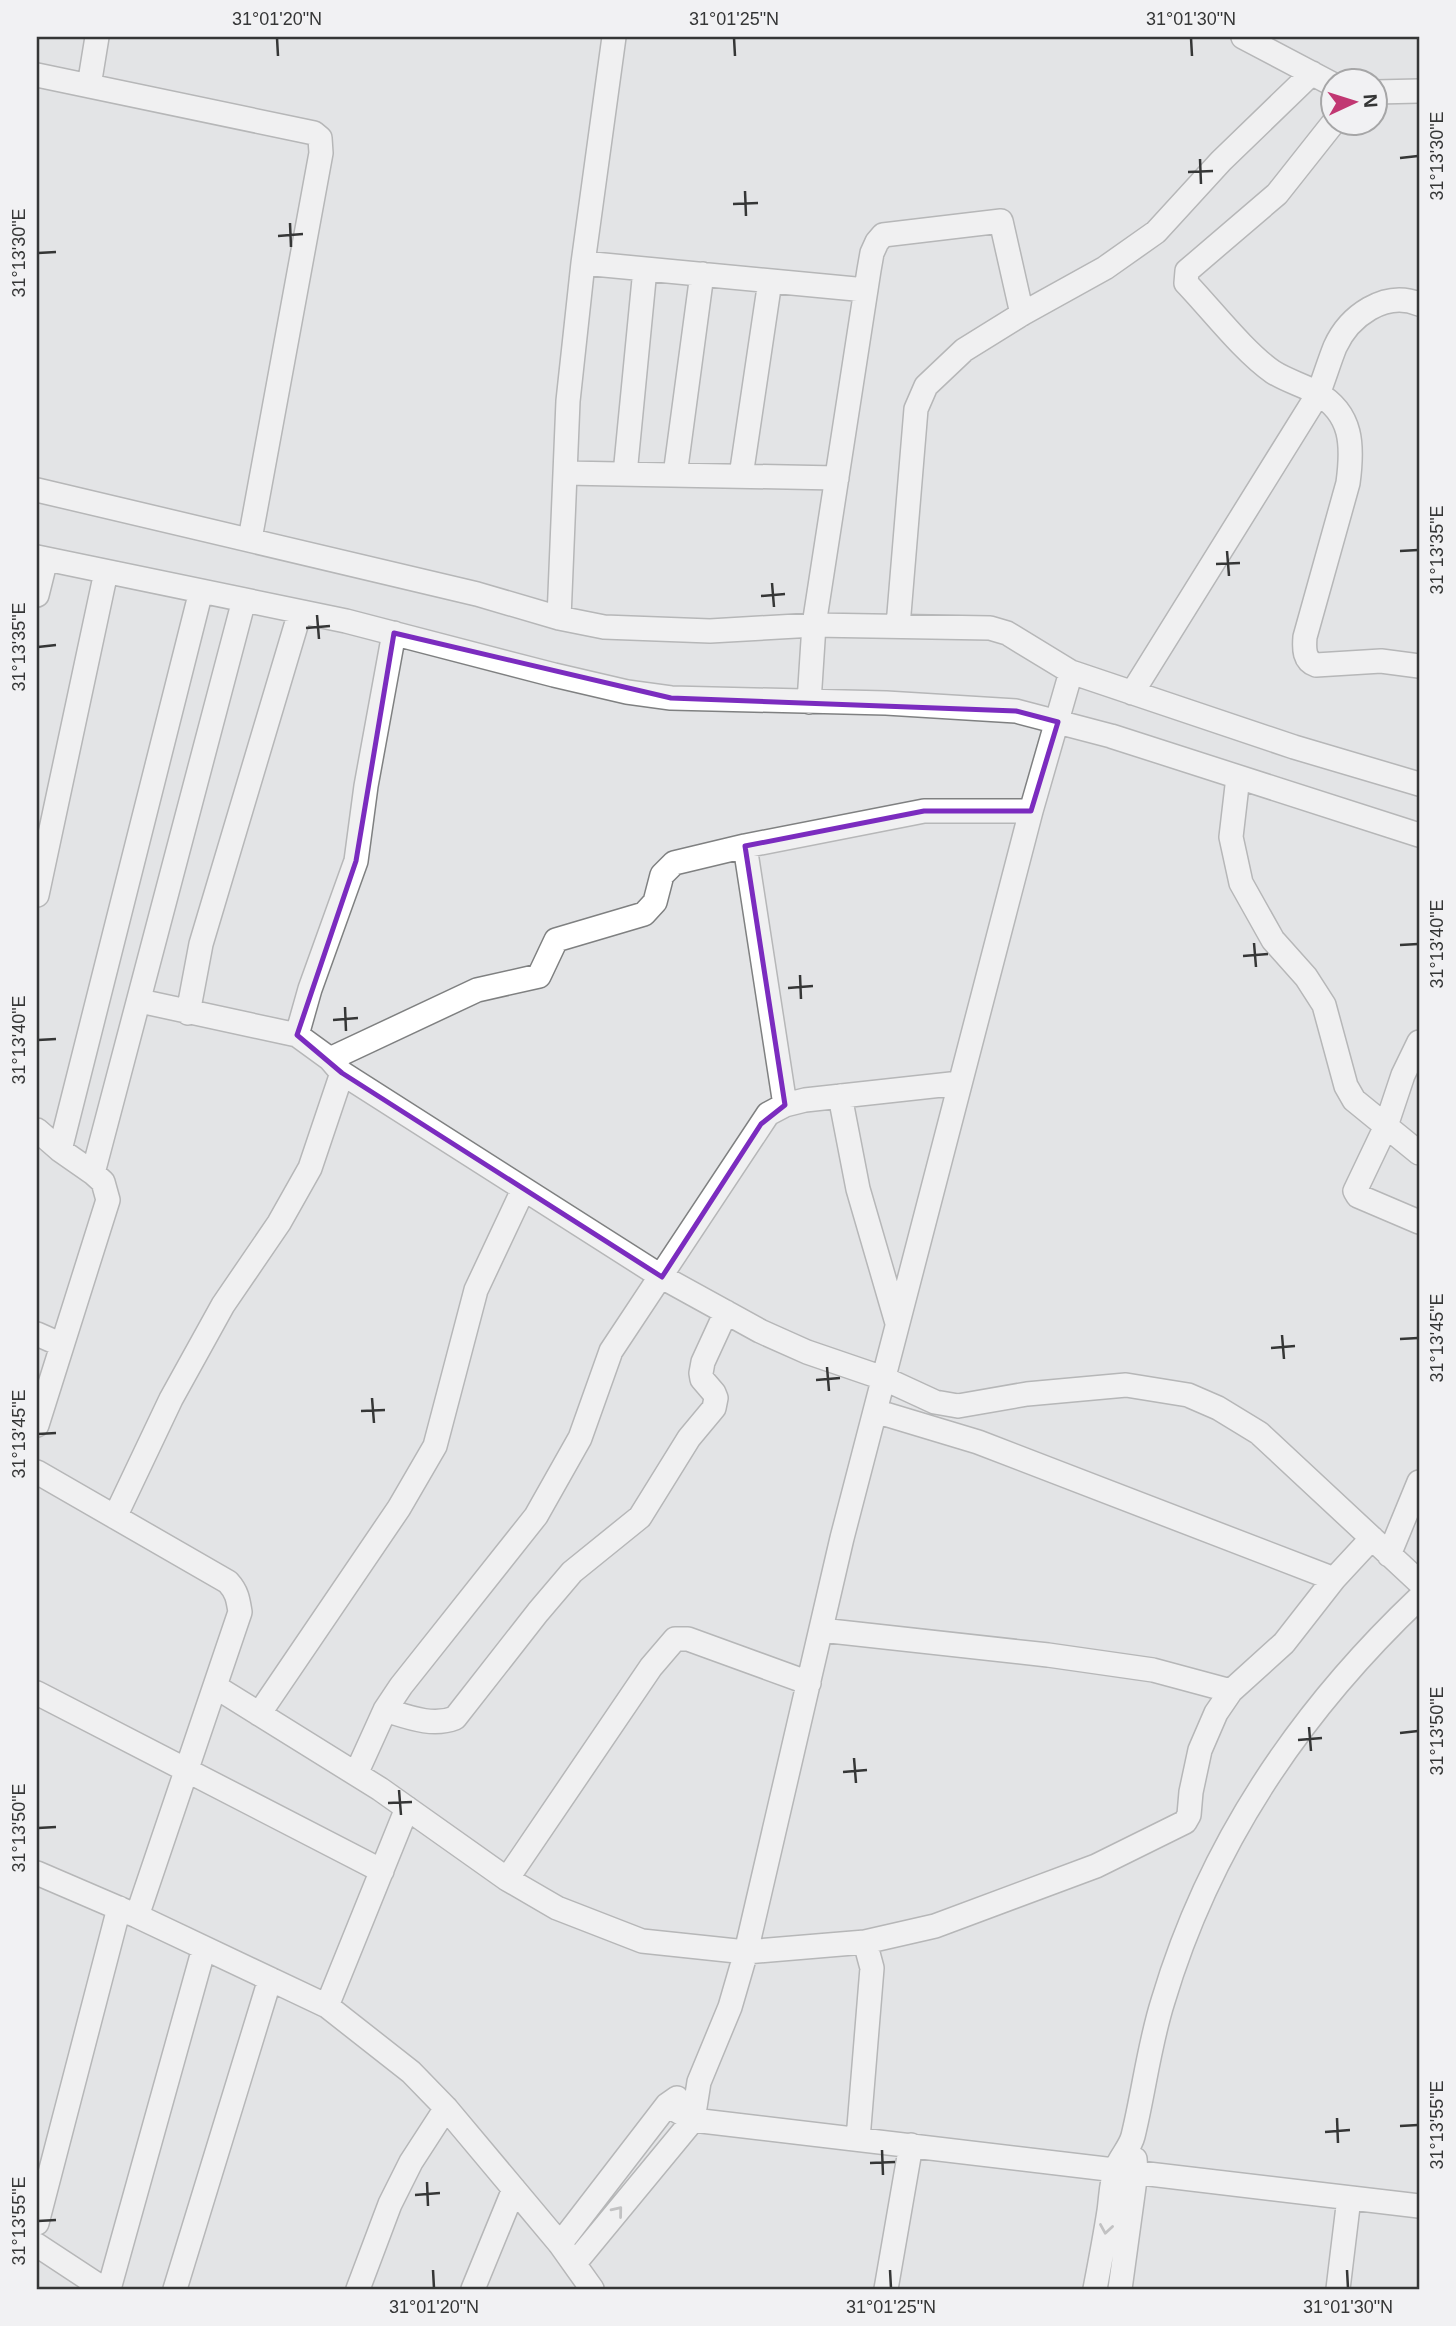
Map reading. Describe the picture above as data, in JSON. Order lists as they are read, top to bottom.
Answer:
{
  "north": "right",
  "coordinates": [
    "31°01'20\"N",
    "31°01'25\"N",
    "31°01'30\"N",
    "31°13'30\"E",
    "31°13'35\"E",
    "31°13'40\"E",
    "31°13'45\"E",
    "31°13'50\"E",
    "31°13'55\"E"
  ]
}
